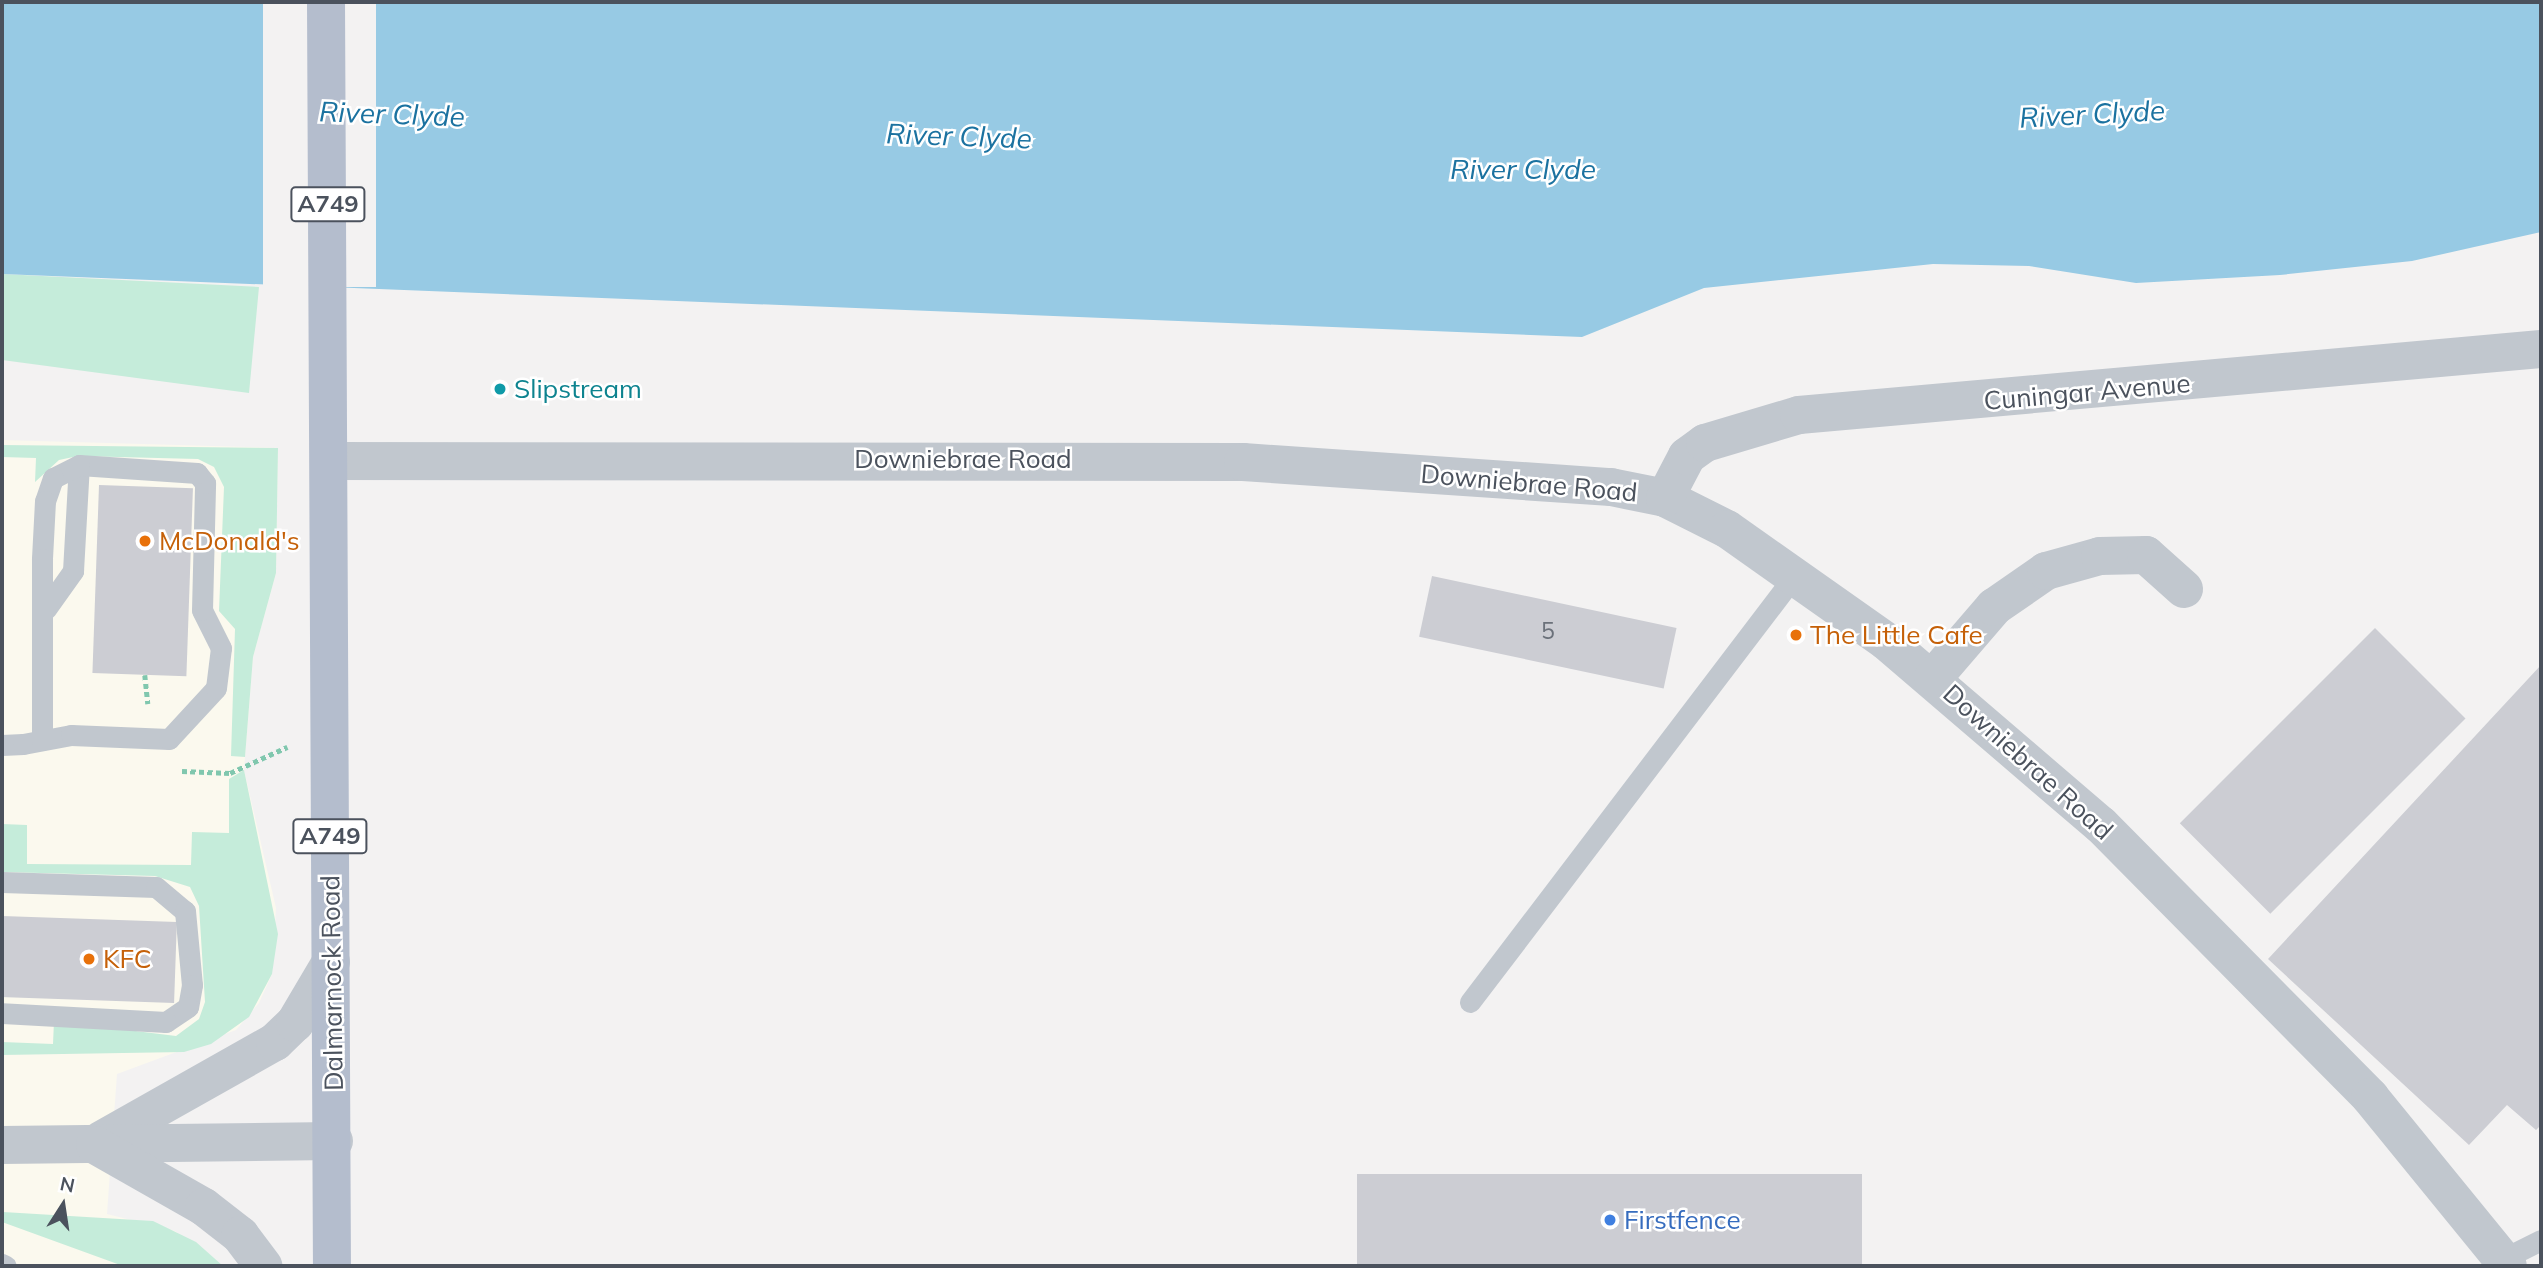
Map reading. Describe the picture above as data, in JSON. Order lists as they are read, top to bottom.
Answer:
{
  "streets": {
    "main road": ["A749", "Dalmarnock Road"],
    "street": ["Cuningar Avenue", "Downiebrae Road"]
  },
  "crossings": [
    ["Cuningar Avenue", "Downiebrae Road"],
    ["Downiebrae Road", "Dalmarnock Road"]
  ],
  "water": ["River Clyde"],
  "places": [
    "Slipstream",
    "McDonald's",
    "The Little Cafe",
    "KFC",
    "Firstfence"
  ],
  "house_numbers": ["5"],
  "north": "top"
}
